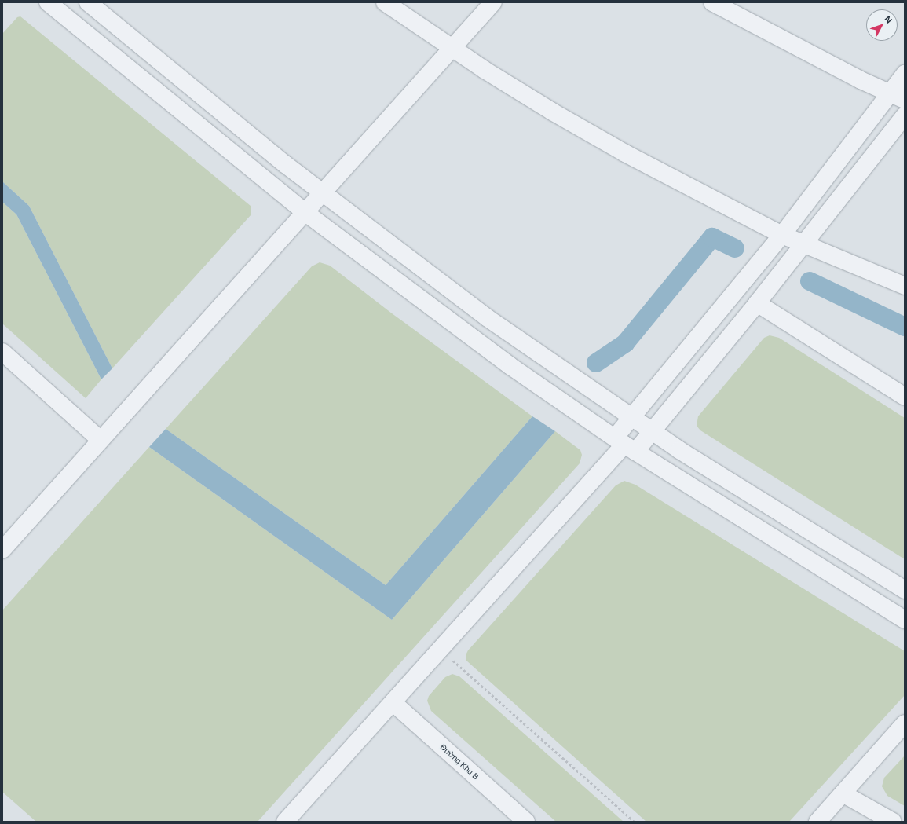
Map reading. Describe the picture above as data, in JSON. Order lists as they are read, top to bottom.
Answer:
{
  "streets": {
    "street": ["Đường Khu B"]
  },
  "north": "top right"
}
